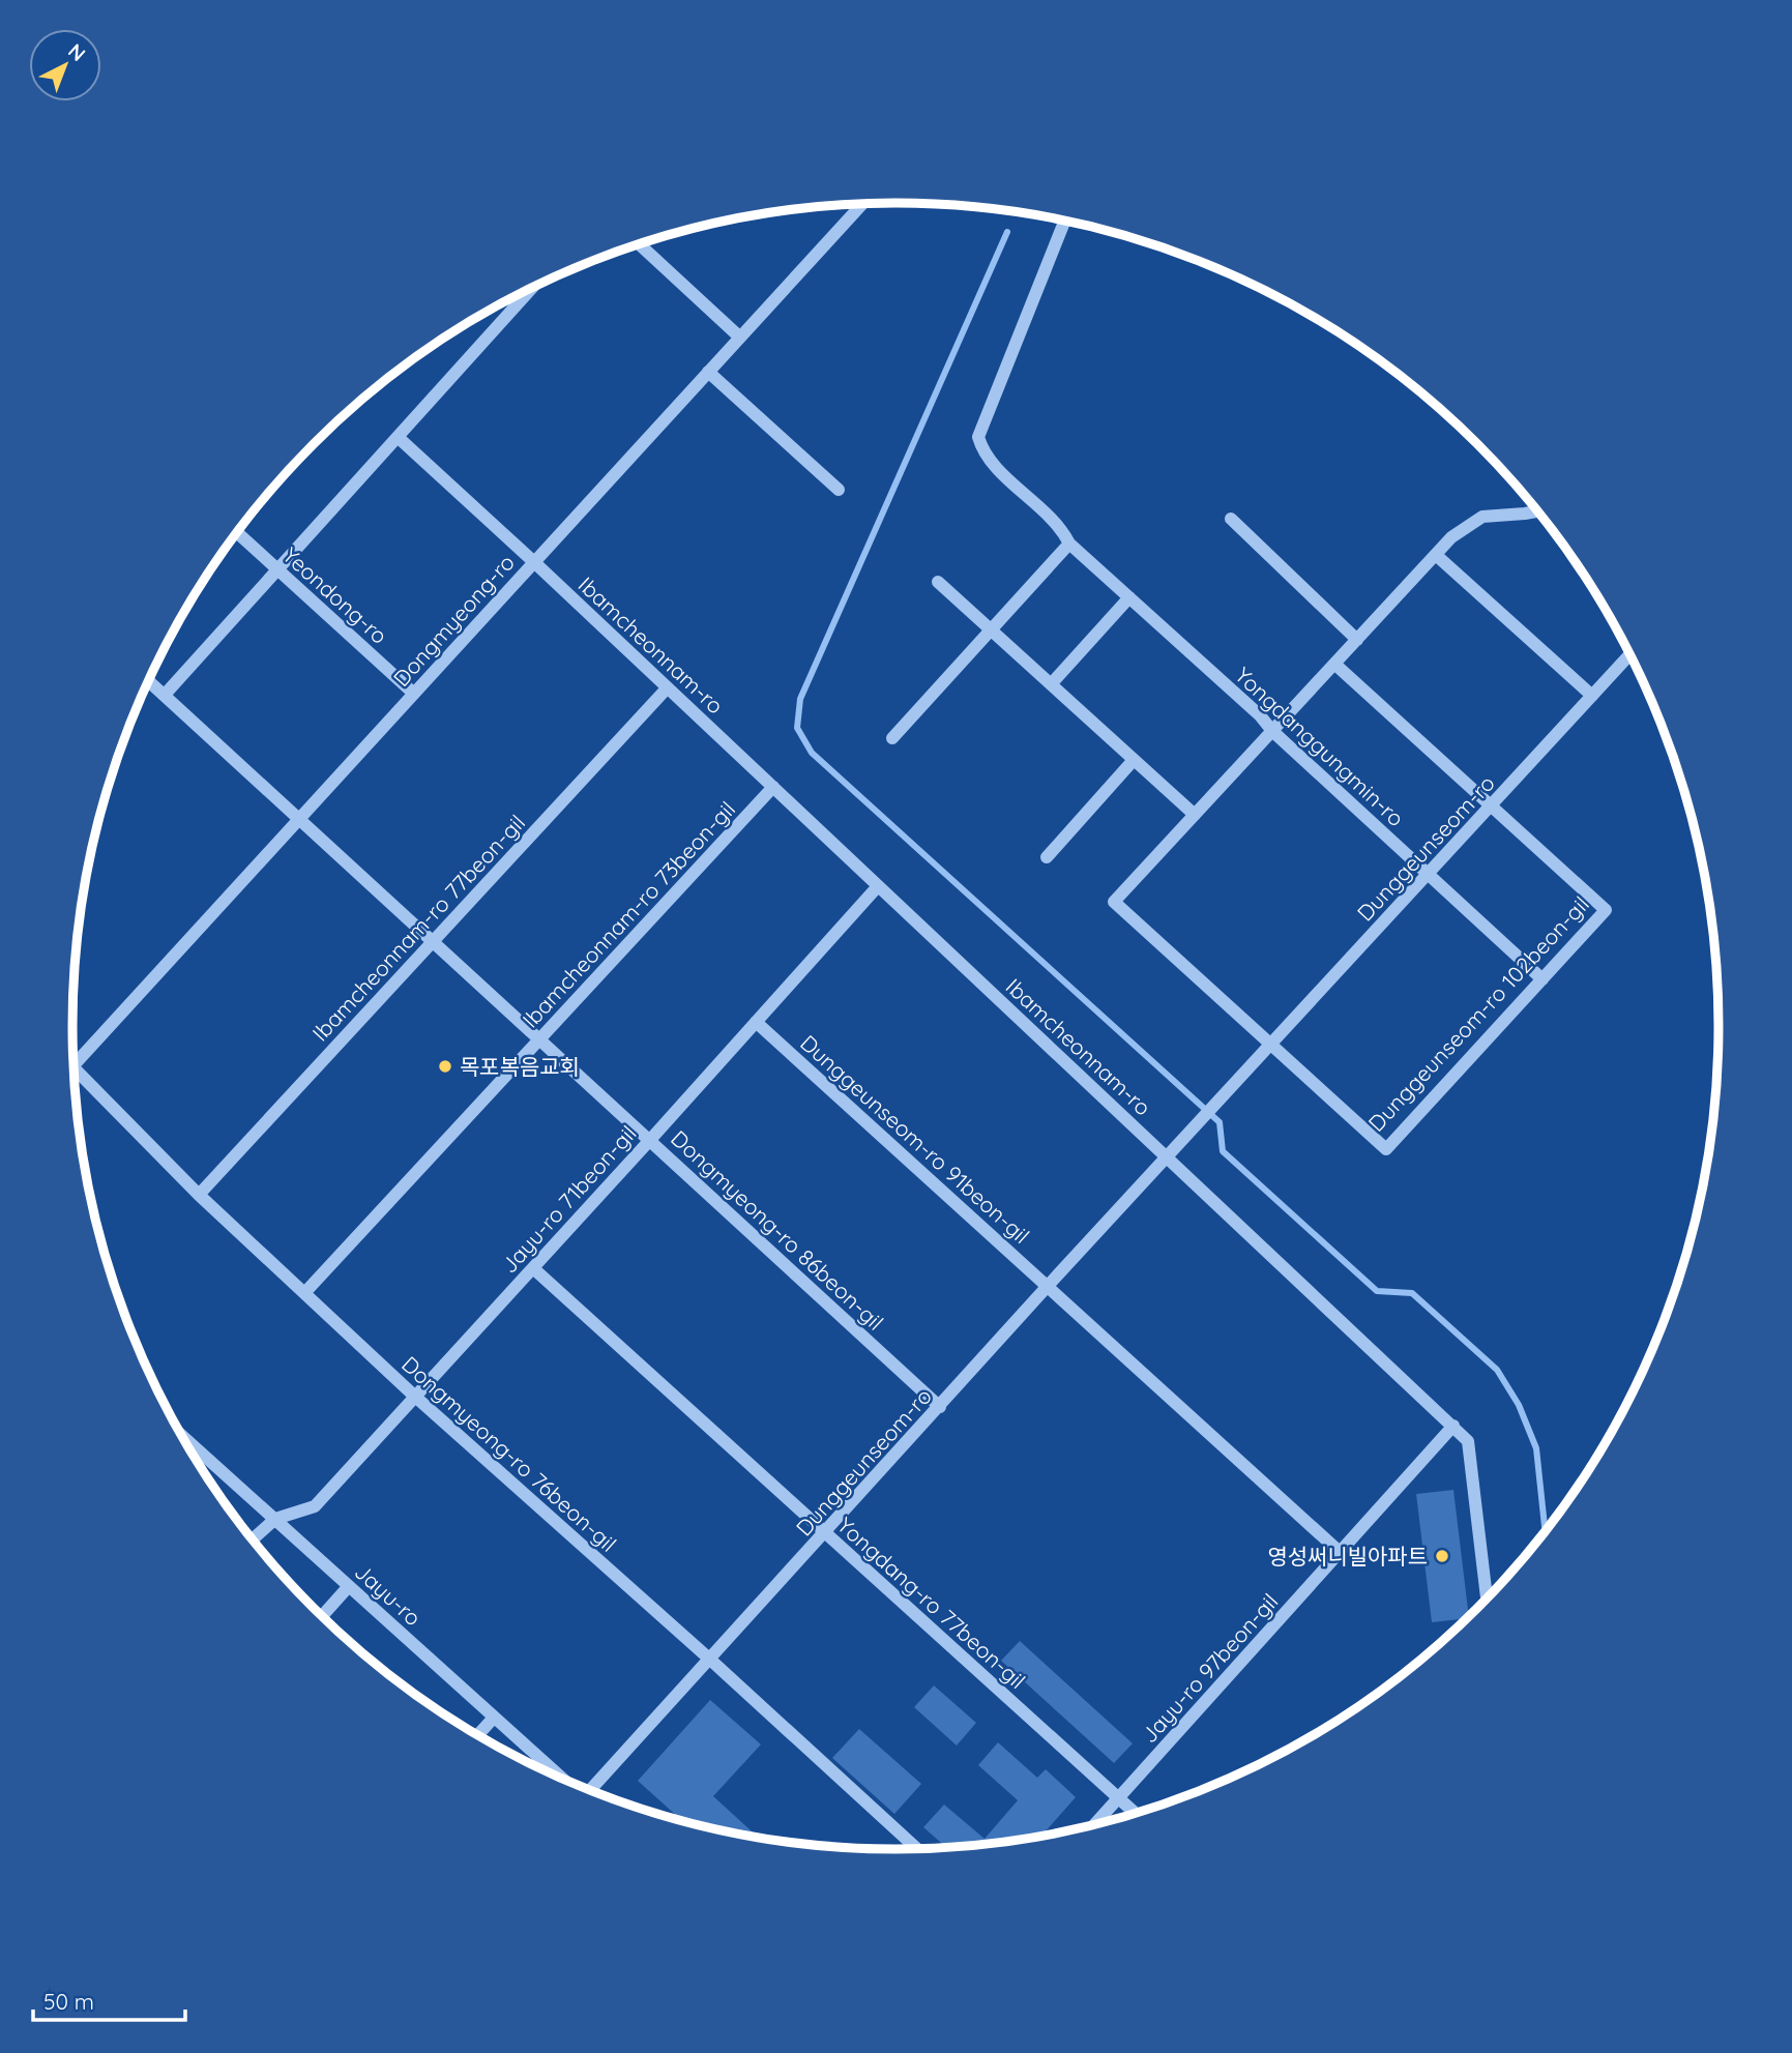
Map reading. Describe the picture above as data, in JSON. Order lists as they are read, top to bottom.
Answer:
{
  "streets": {
    "street": [
      "Yeondong-ro",
      "Dongmyeong-ro",
      "Ibamcheonnam-ro",
      "Yongdanggungmin-ro",
      "Dunggeunseom-ro",
      "Ibamcheonnam-ro 73beon-gil",
      "Ibamcheonnam-ro 77beon-gil",
      "Dunggeunseom-ro 102beon-gil",
      "Dunggeunseom-ro 91beon-gil",
      "Jayu-ro 71beon-gil",
      "Dongmyeong-ro 86beon-gil",
      "Dongmyeong-ro 76beon-gil",
      "Jayu-ro",
      "Yongdang-ro 77beon-gil",
      "Jayu-ro 97beon-gil"
    ]
  },
  "crossings": [
    ["Yeondong-ro", "Dongmyeong-ro"],
    ["Dongmyeong-ro", "Ibamcheonnam-ro"],
    ["Dongmyeong-ro", "Dongmyeong-ro 86beon-gil"],
    ["Ibamcheonnam-ro", "Dunggeunseom-ro"],
    ["Ibamcheonnam-ro", "Ibamcheonnam-ro 73beon-gil"],
    ["Ibamcheonnam-ro", "Ibamcheonnam-ro 77beon-gil"],
    ["Ibamcheonnam-ro", "Jayu-ro 71beon-gil"],
    ["Ibamcheonnam-ro", "Jayu-ro 97beon-gil"],
    ["Yongdanggungmin-ro", "Dunggeunseom-ro"],
    ["Yongdanggungmin-ro", "Dunggeunseom-ro 102beon-gil"],
    ["Dunggeunseom-ro", "Dunggeunseom-ro 102beon-gil"],
    ["Dunggeunseom-ro", "Dunggeunseom-ro 91beon-gil"],
    ["Dunggeunseom-ro", "Dongmyeong-ro 86beon-gil"],
    ["Dunggeunseom-ro", "Dongmyeong-ro 76beon-gil"],
    ["Dunggeunseom-ro", "Yongdang-ro 77beon-gil"],
    ["Ibamcheonnam-ro 73beon-gil", "Dongmyeong-ro 86beon-gil"],
    ["Ibamcheonnam-ro 73beon-gil", "Dongmyeong-ro 76beon-gil"],
    ["Ibamcheonnam-ro 77beon-gil", "Dongmyeong-ro 86beon-gil"],
    ["Ibamcheonnam-ro 77beon-gil", "Dongmyeong-ro 76beon-gil"],
    ["Dunggeunseom-ro 91beon-gil", "Jayu-ro 71beon-gil"],
    ["Dunggeunseom-ro 91beon-gil", "Jayu-ro 97beon-gil"],
    ["Jayu-ro 71beon-gil", "Dongmyeong-ro 86beon-gil"],
    ["Jayu-ro 71beon-gil", "Dongmyeong-ro 76beon-gil"],
    ["Jayu-ro 71beon-gil", "Jayu-ro"],
    ["Jayu-ro 71beon-gil", "Yongdang-ro 77beon-gil"],
    ["Yongdang-ro 77beon-gil", "Jayu-ro 97beon-gil"]
  ],
  "places": ["목포복음교회", "영성써니빌아파트"],
  "scale_bar": "50 m",
  "north": "top right"
}
